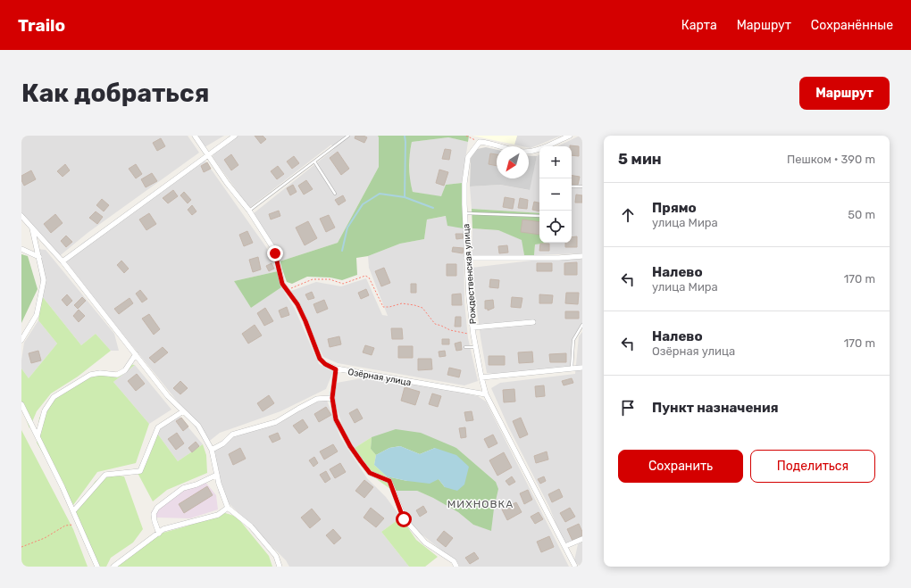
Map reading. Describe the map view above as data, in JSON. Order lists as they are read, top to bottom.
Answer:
{
  "streets": {
    "street": ["Рождественская улица", "Озёрная улица"]
  },
  "crossings": [
    ["Рождественская улица", "Озёрная улица"]
  ],
  "districts": ["МИХНОВКА"],
  "north": "bottom left",
  "page": {
    "header": "Trailo",
    "nav": ["Карта", "Маршрут", "Сохранённые"],
    "buttons": [
      "Маршрут",
      ["Сохранить", "Поделиться"]
    ],
    "title": "Как добраться",
    "heading": ["5 мин", "Пешком · 390 m"],
    "map_buttons": ["+", "−"],
    "list": [
      ["Прямо", "улица Мира", "50 m"],
      ["Налево", "улица Мира", "170 m"],
      ["Налево", "Озёрная улица", "170 m"],
      "Пункт назначения"
    ]
  }
}
